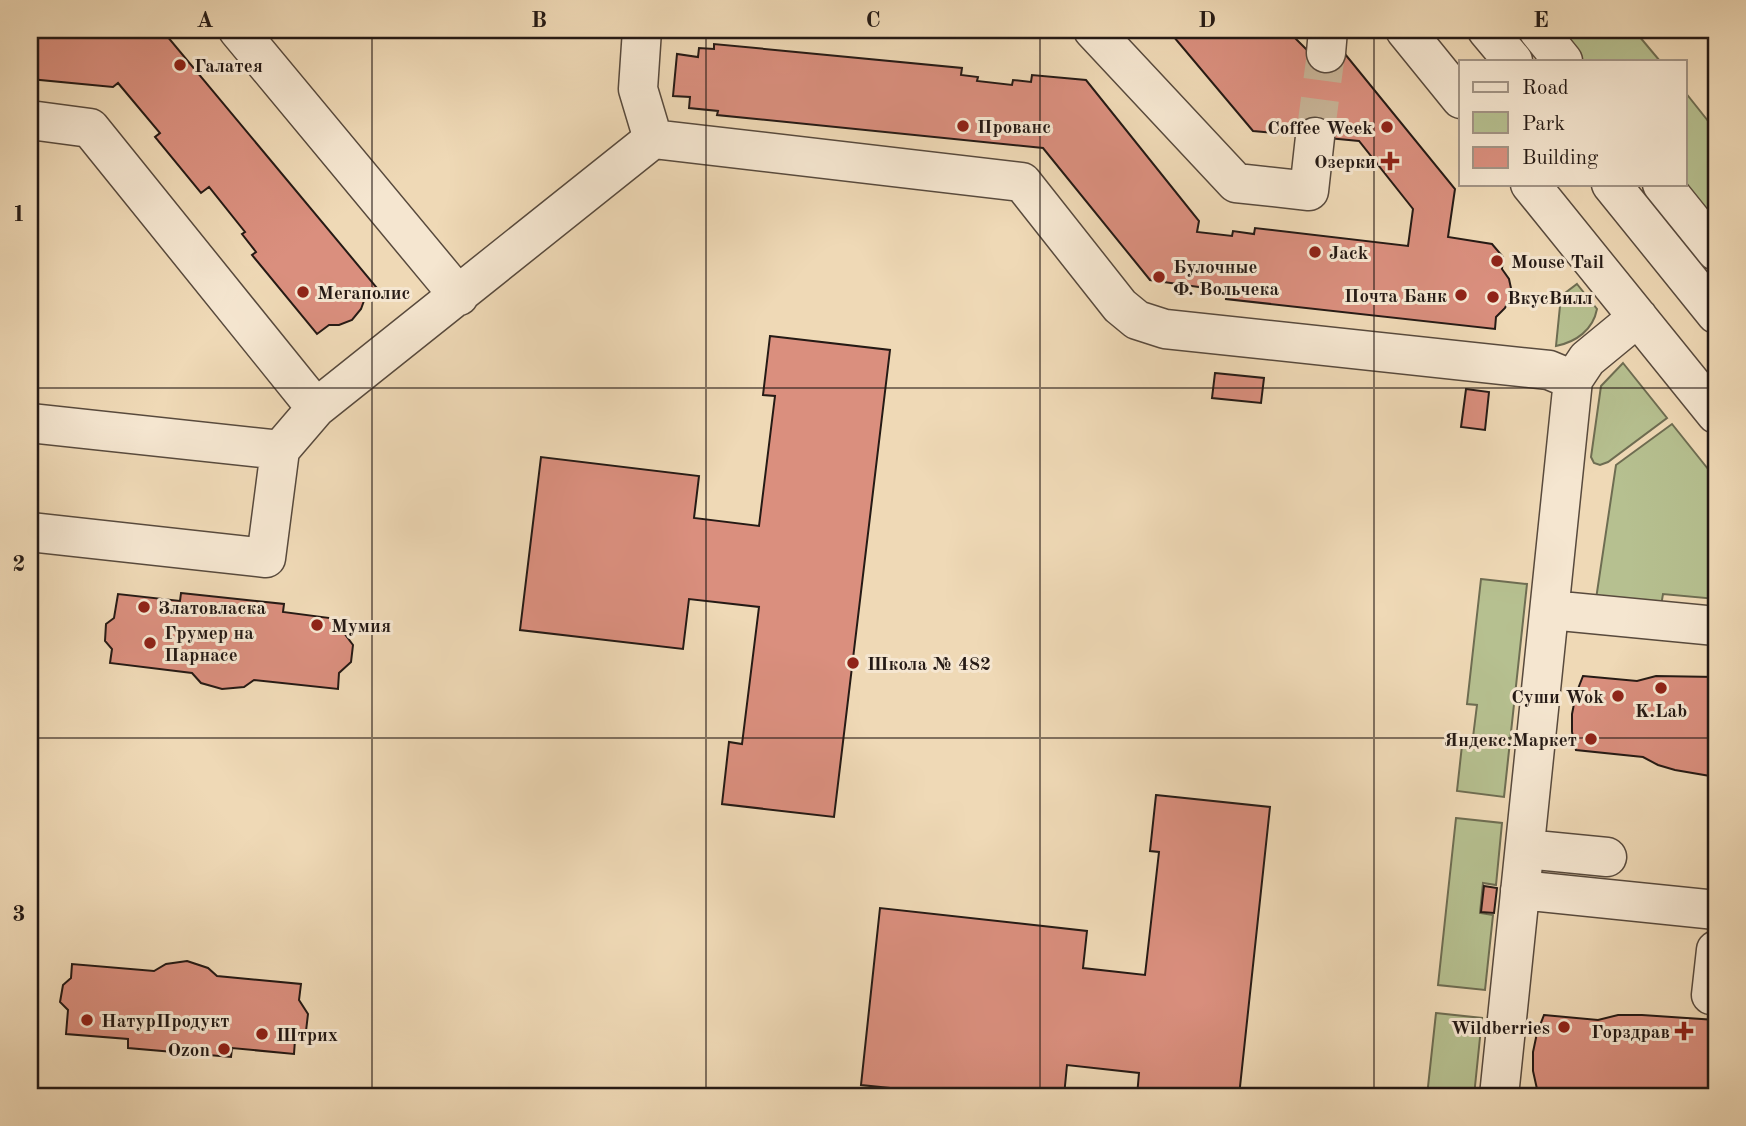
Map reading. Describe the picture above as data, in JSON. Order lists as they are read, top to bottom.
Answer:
{
  "places": {
    "other": [
      "Галатея",
      "Прованс",
      "Coffee Week",
      "Jack",
      "Mouse Tail",
      "Булочные Ф. Вольчека",
      "Мегаполис",
      "Почта Банк",
      "ВкусВилл",
      "Златовласка",
      "Мумия",
      "Грумер на Парнасе",
      "Школа № 482",
      "K.Lab",
      "Суши Wok",
      "Яндекс.Маркет",
      "НатурПродукт",
      "Wildberries",
      "Штрих",
      "Ozon"
    ],
    "health": ["Озерки", "Горздрав"]
  },
  "legend": ["Road", "Park", "Building"],
  "grid": {
    "columns": [
      "A",
      "B",
      "C",
      "D",
      "E"
    ],
    "rows": ["1", "2", "3"]
  }
}
